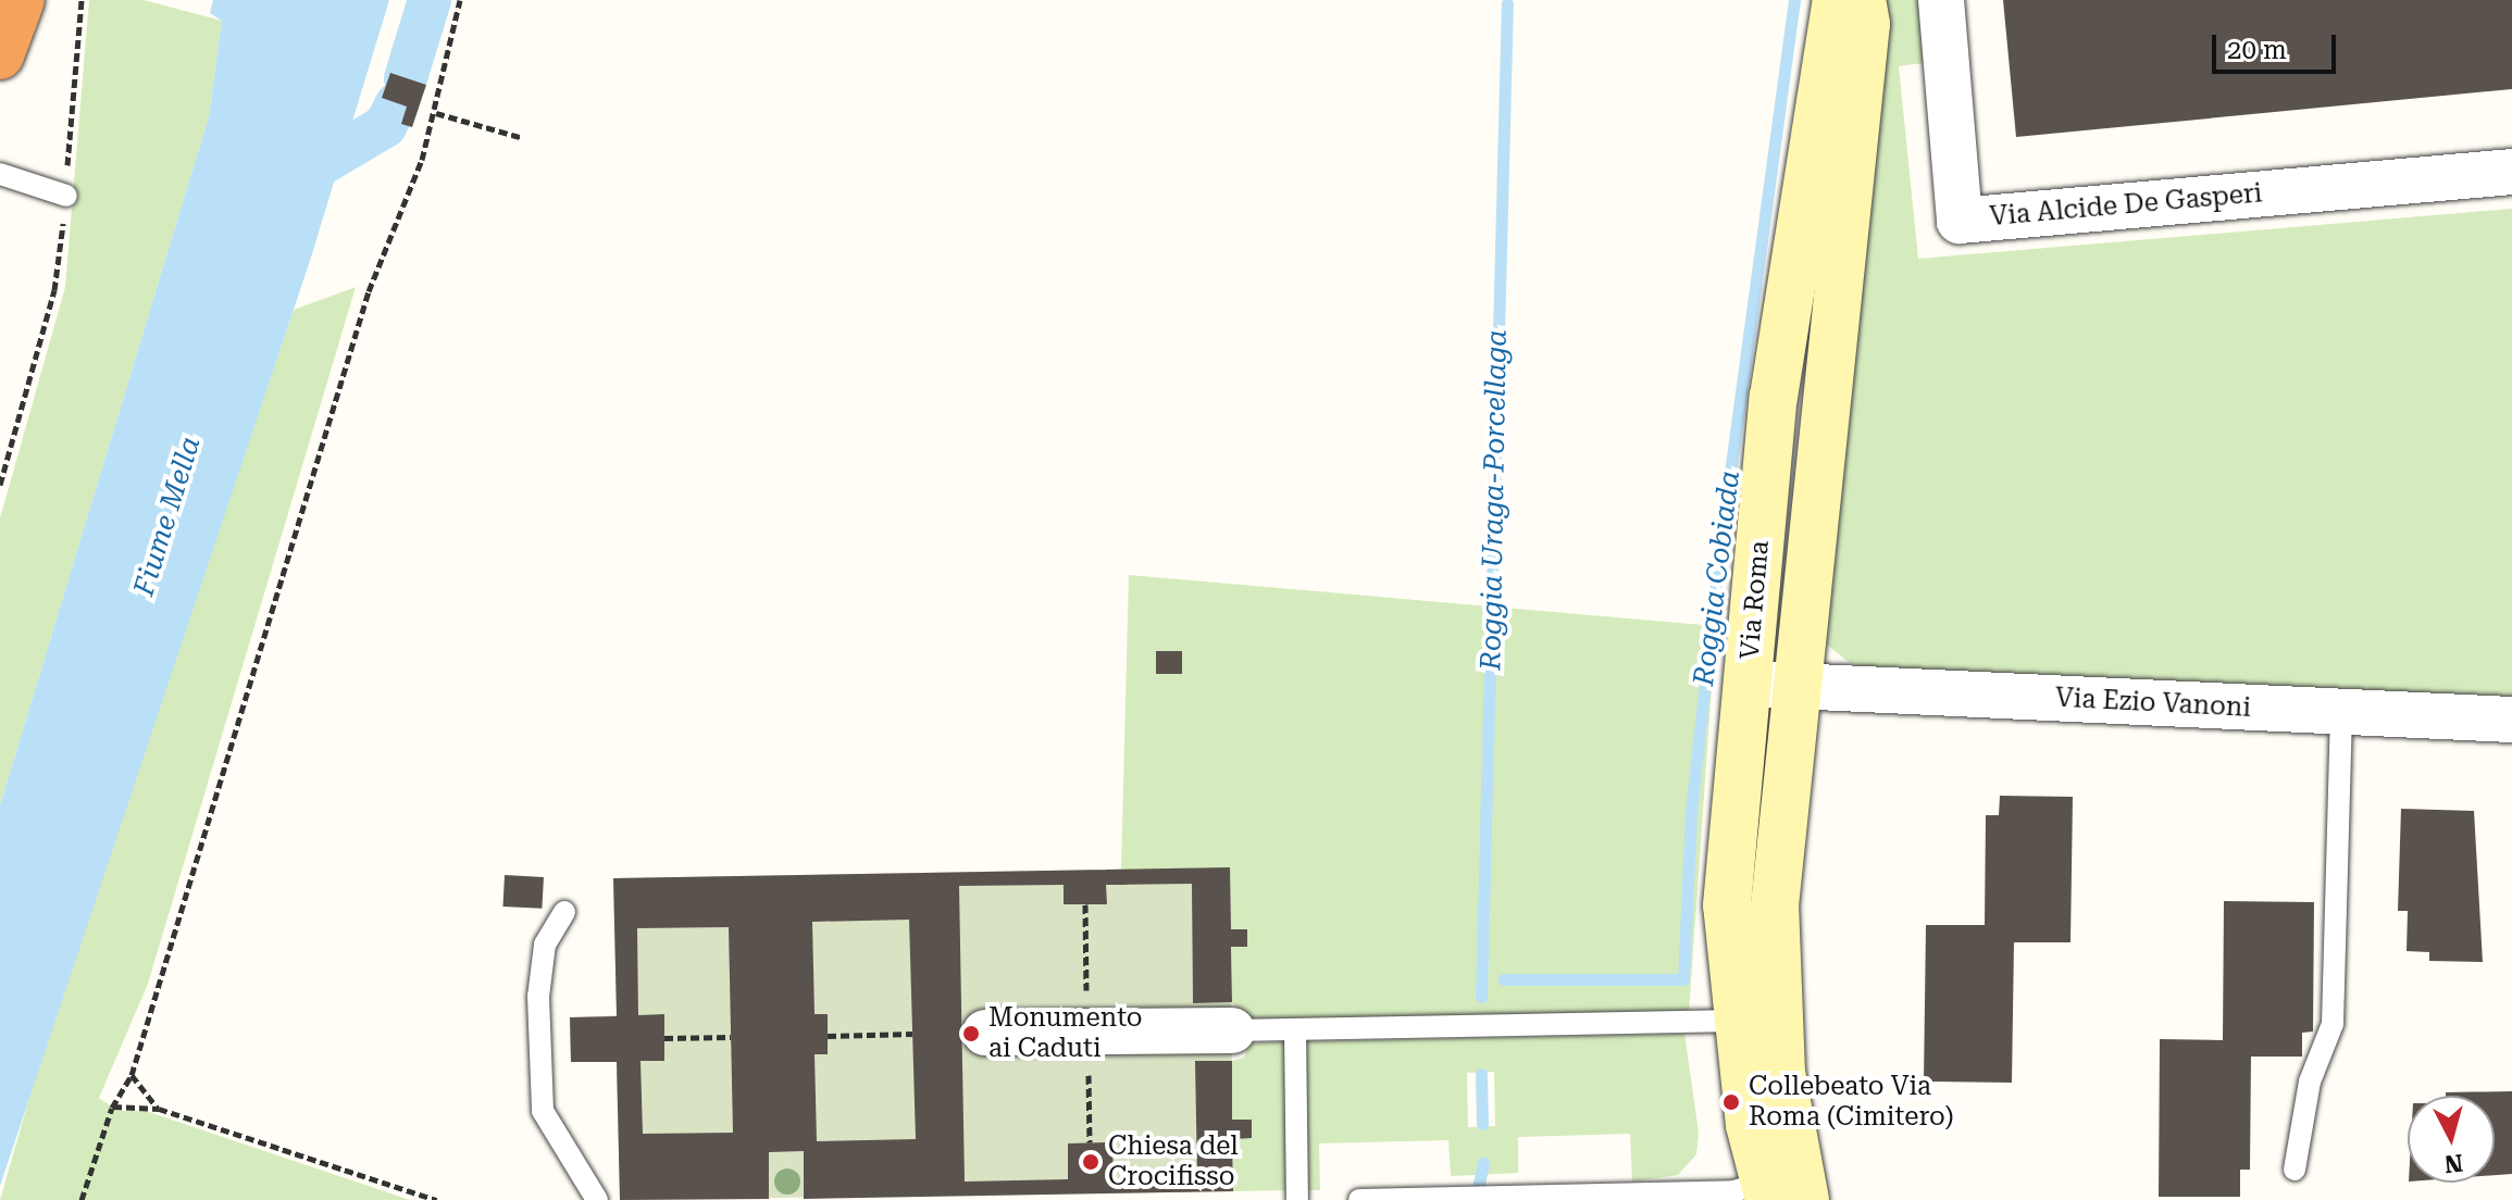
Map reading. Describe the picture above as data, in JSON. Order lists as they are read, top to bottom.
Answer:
{
  "streets": {
    "street": ["Via Alcide De Gasperi", "Via Roma", "Via Ezio Vanoni"]
  },
  "crossings": [
    ["Via Roma", "Via Ezio Vanoni"]
  ],
  "water": ["Roggia Uraga-Porcellaga", "Fiume Mella", "Roggia Cobiada"],
  "places": ["Monumento ai Caduti", "Collebeato Via Roma (Cimitero)", "Chiesa del Crocifisso"],
  "scale_bar": "20 m",
  "north": "bottom"
}
